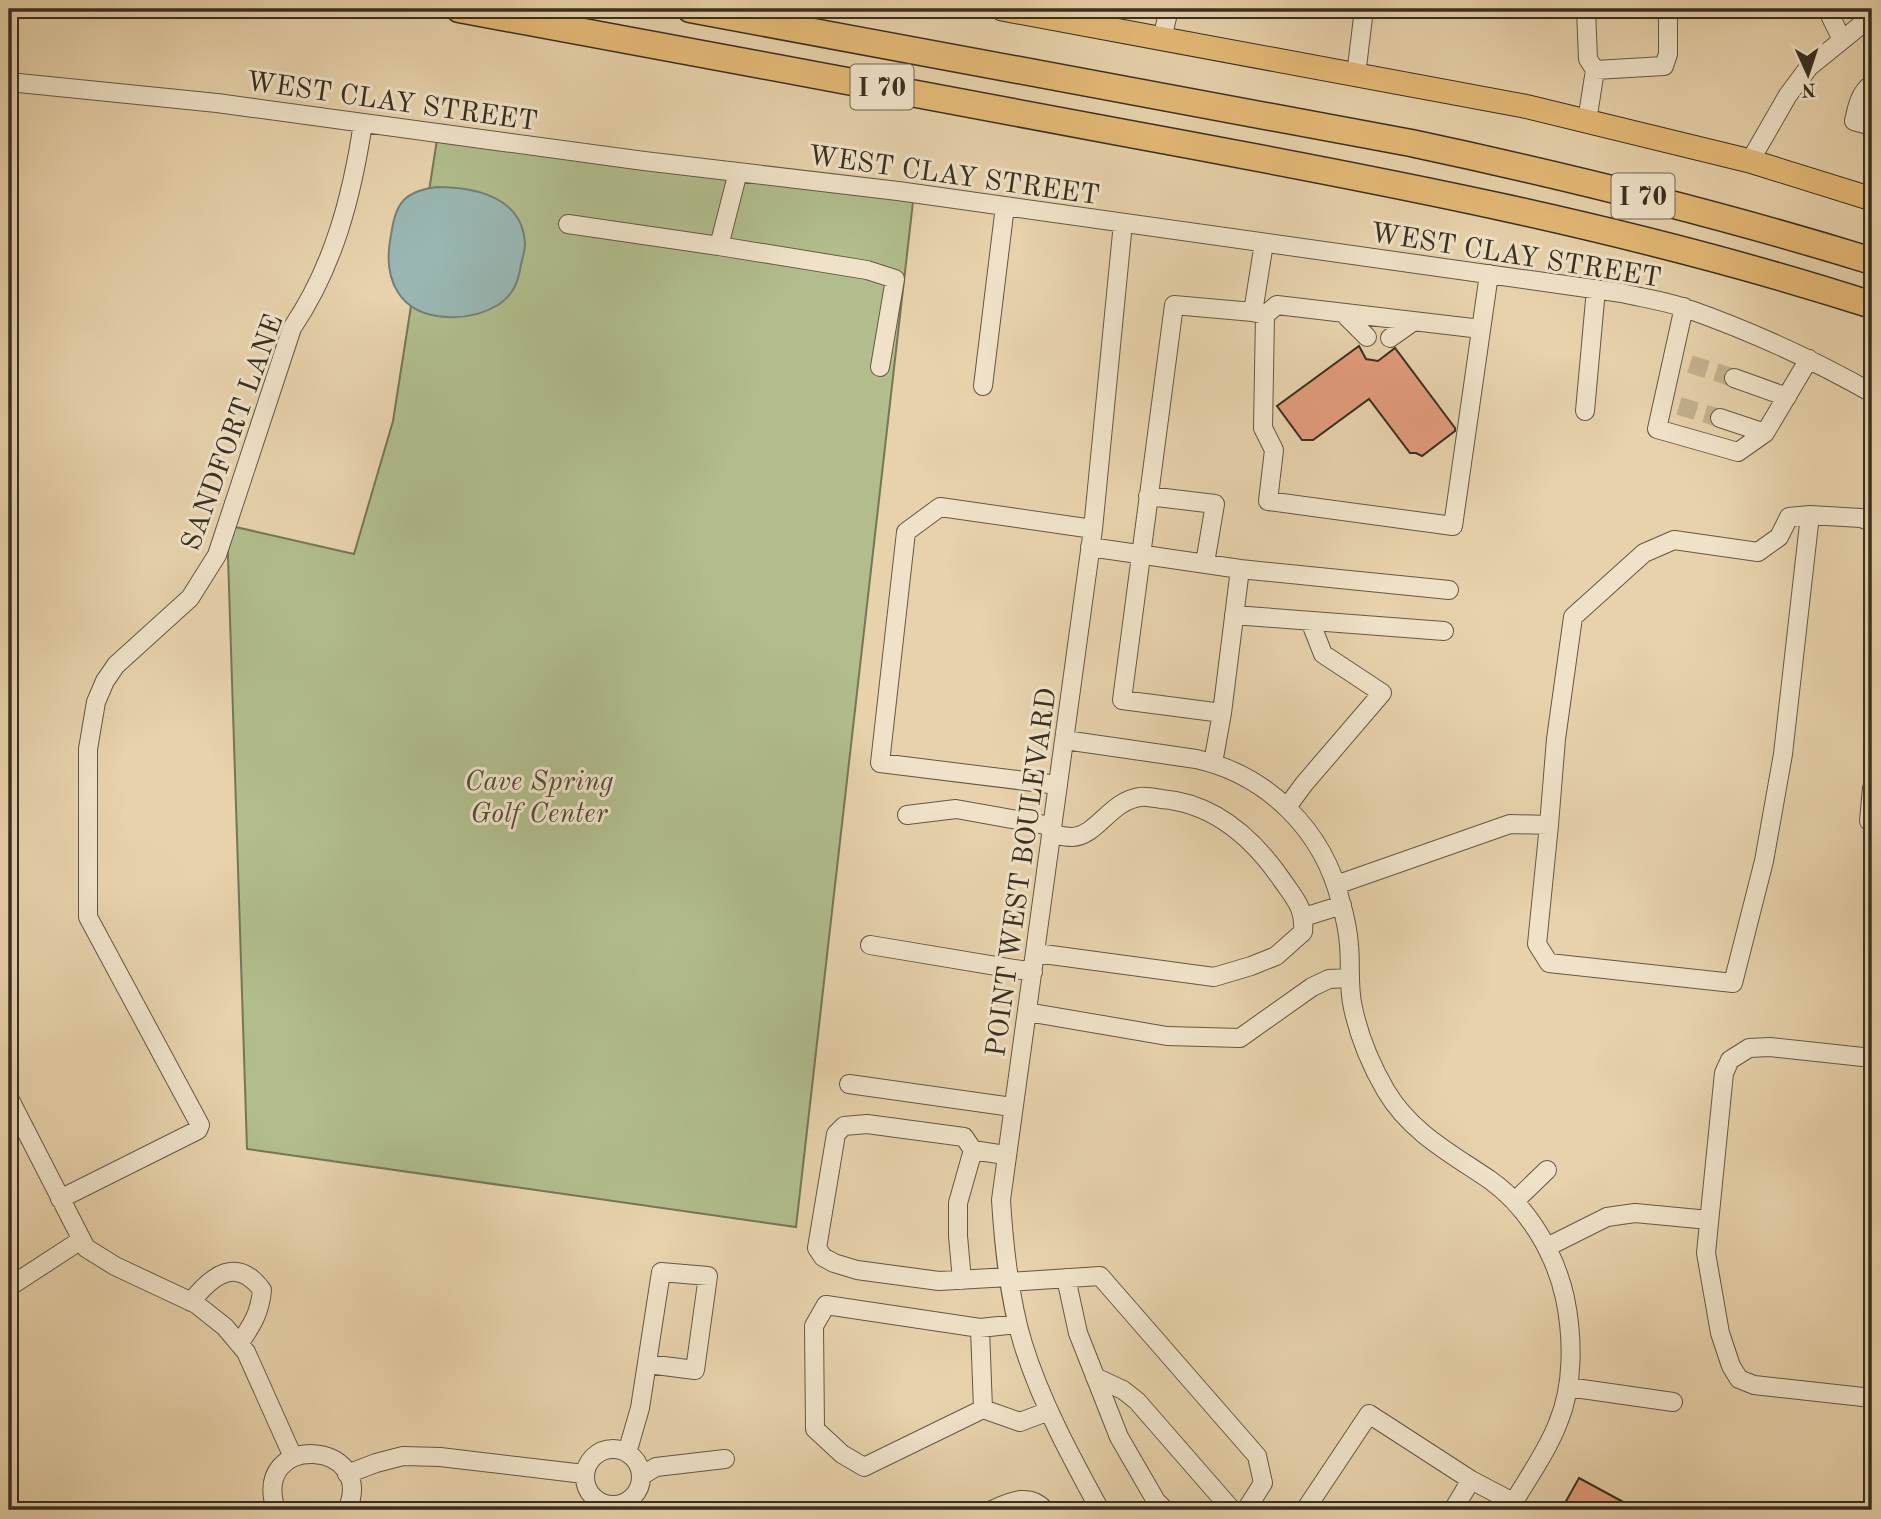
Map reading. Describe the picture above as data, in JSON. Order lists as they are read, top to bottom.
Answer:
{
  "streets": {
    "highway": ["I 70"],
    "street": ["WEST CLAY STREET", "SANDFORT LANE", "POINT WEST BOULEVARD"]
  },
  "crossings": [
    ["WEST CLAY STREET", "SANDFORT LANE"],
    ["WEST CLAY STREET", "POINT WEST BOULEVARD"]
  ],
  "parks": ["Cave Spring Golf Center"],
  "north": "bottom"
}
